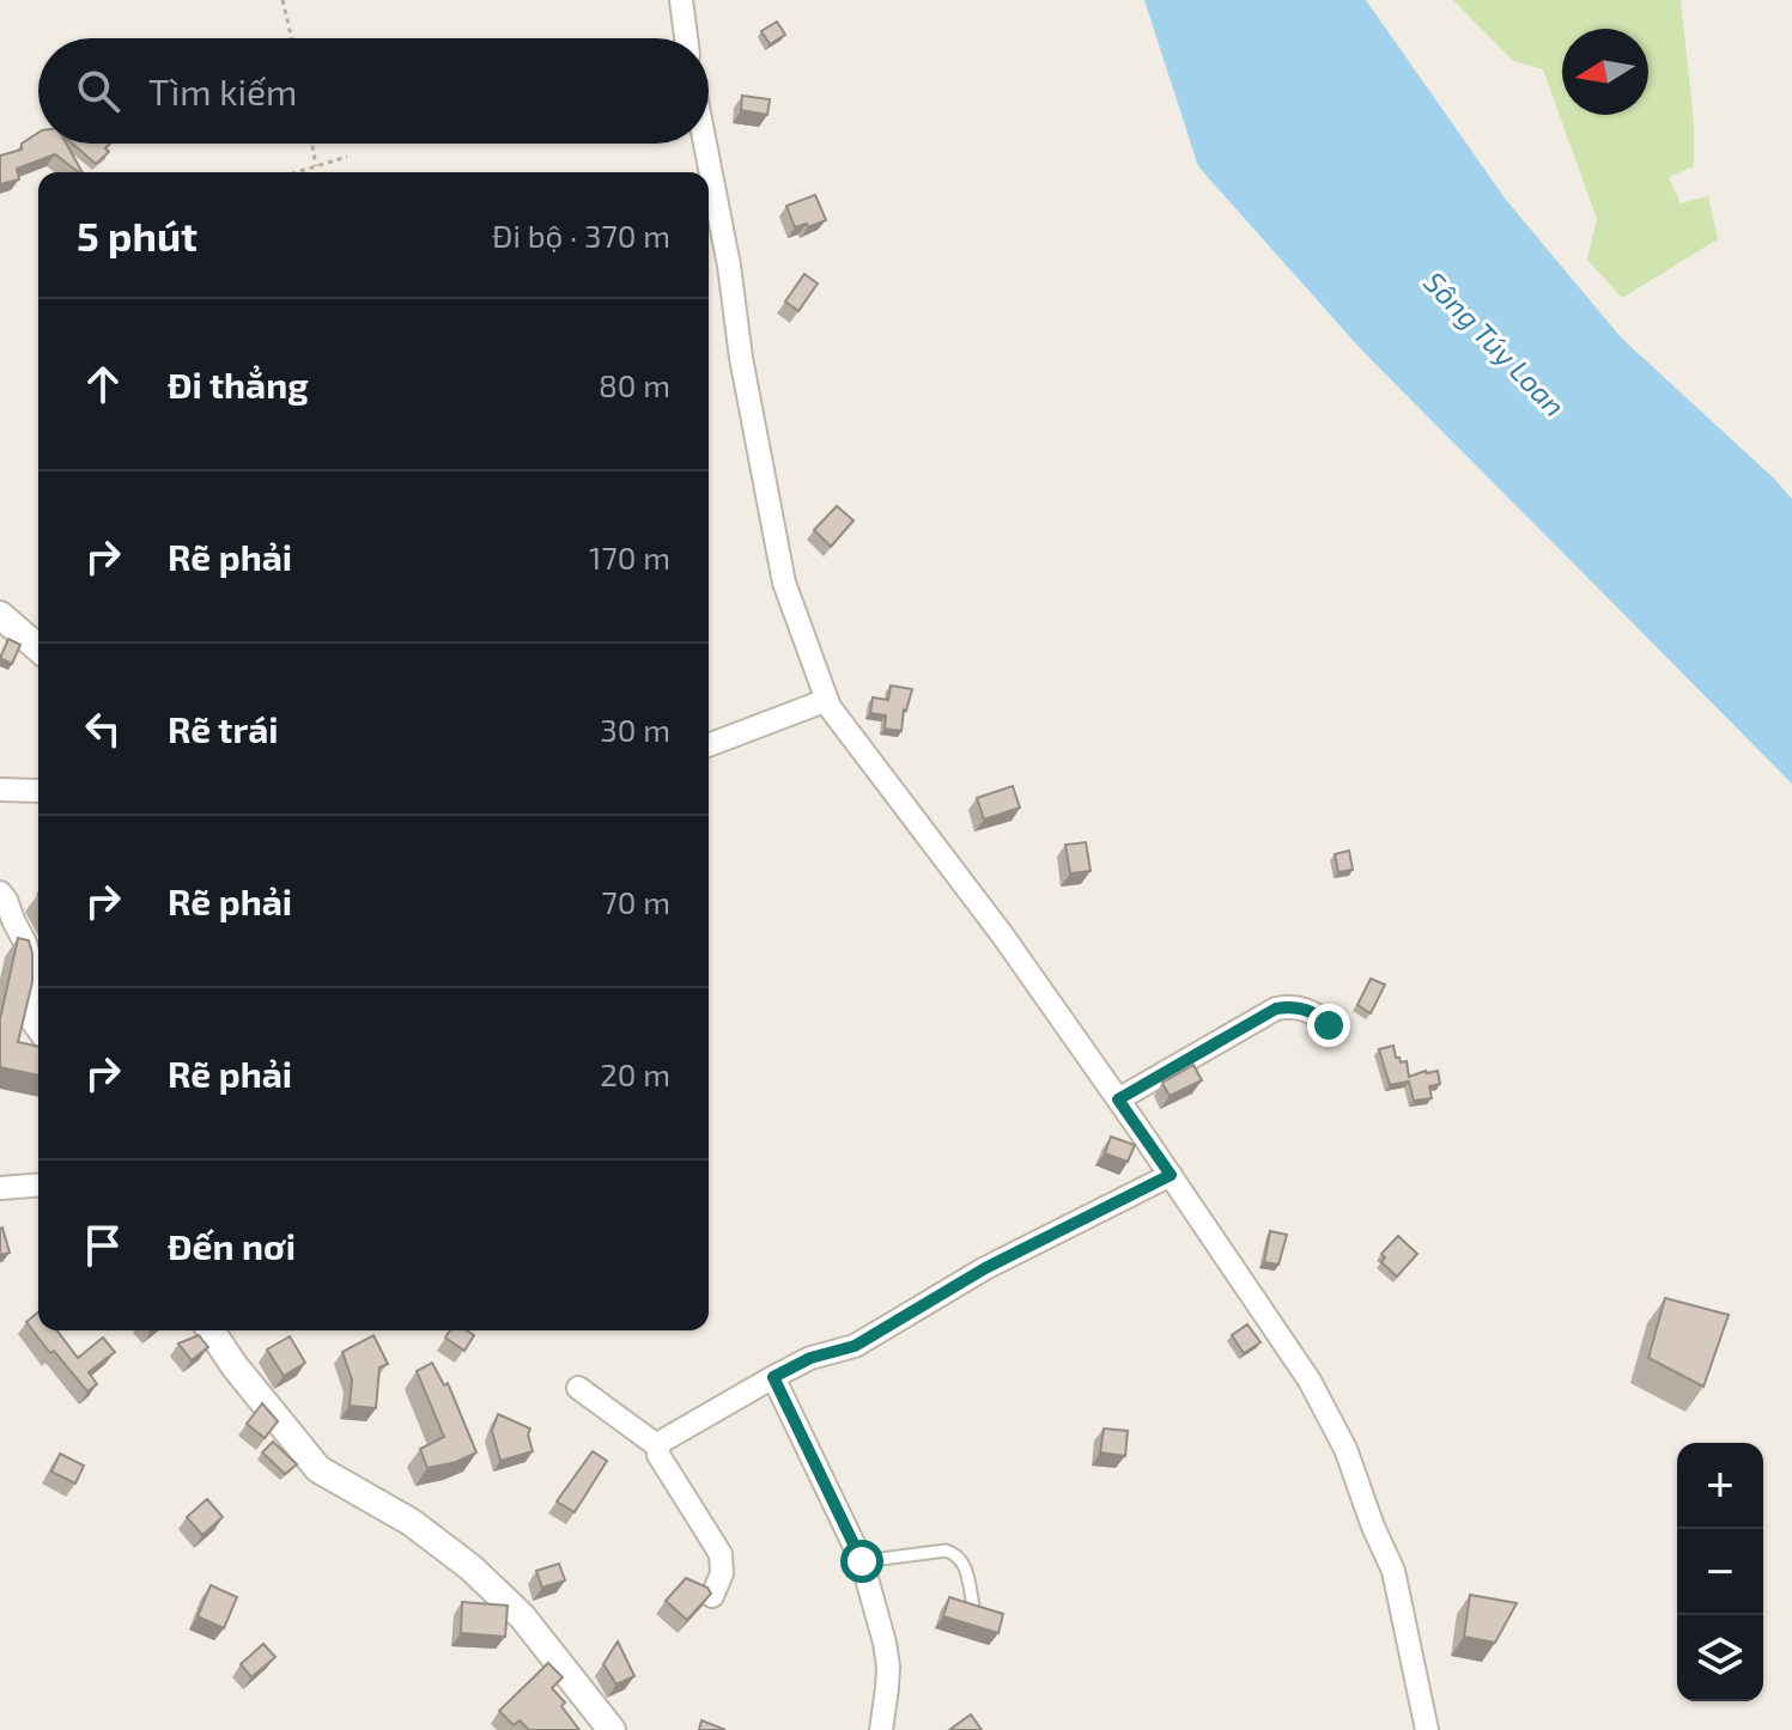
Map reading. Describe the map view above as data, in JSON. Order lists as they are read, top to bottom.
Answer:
{
  "water": ["Sông Túy Loan"],
  "north": "left",
  "page": {
    "search": "Tìm kiếm",
    "heading": ["5 phút", "Đi bộ · 370 m"],
    "list": [
      ["Đi thẳng", "80 m"],
      ["Rẽ phải", "170 m"],
      ["Rẽ trái", "30 m"],
      ["Rẽ phải", "70 m"],
      ["Rẽ phải", "20 m"],
      "Đến nơi"
    ],
    "map_buttons": ["+", "−"]
  }
}
